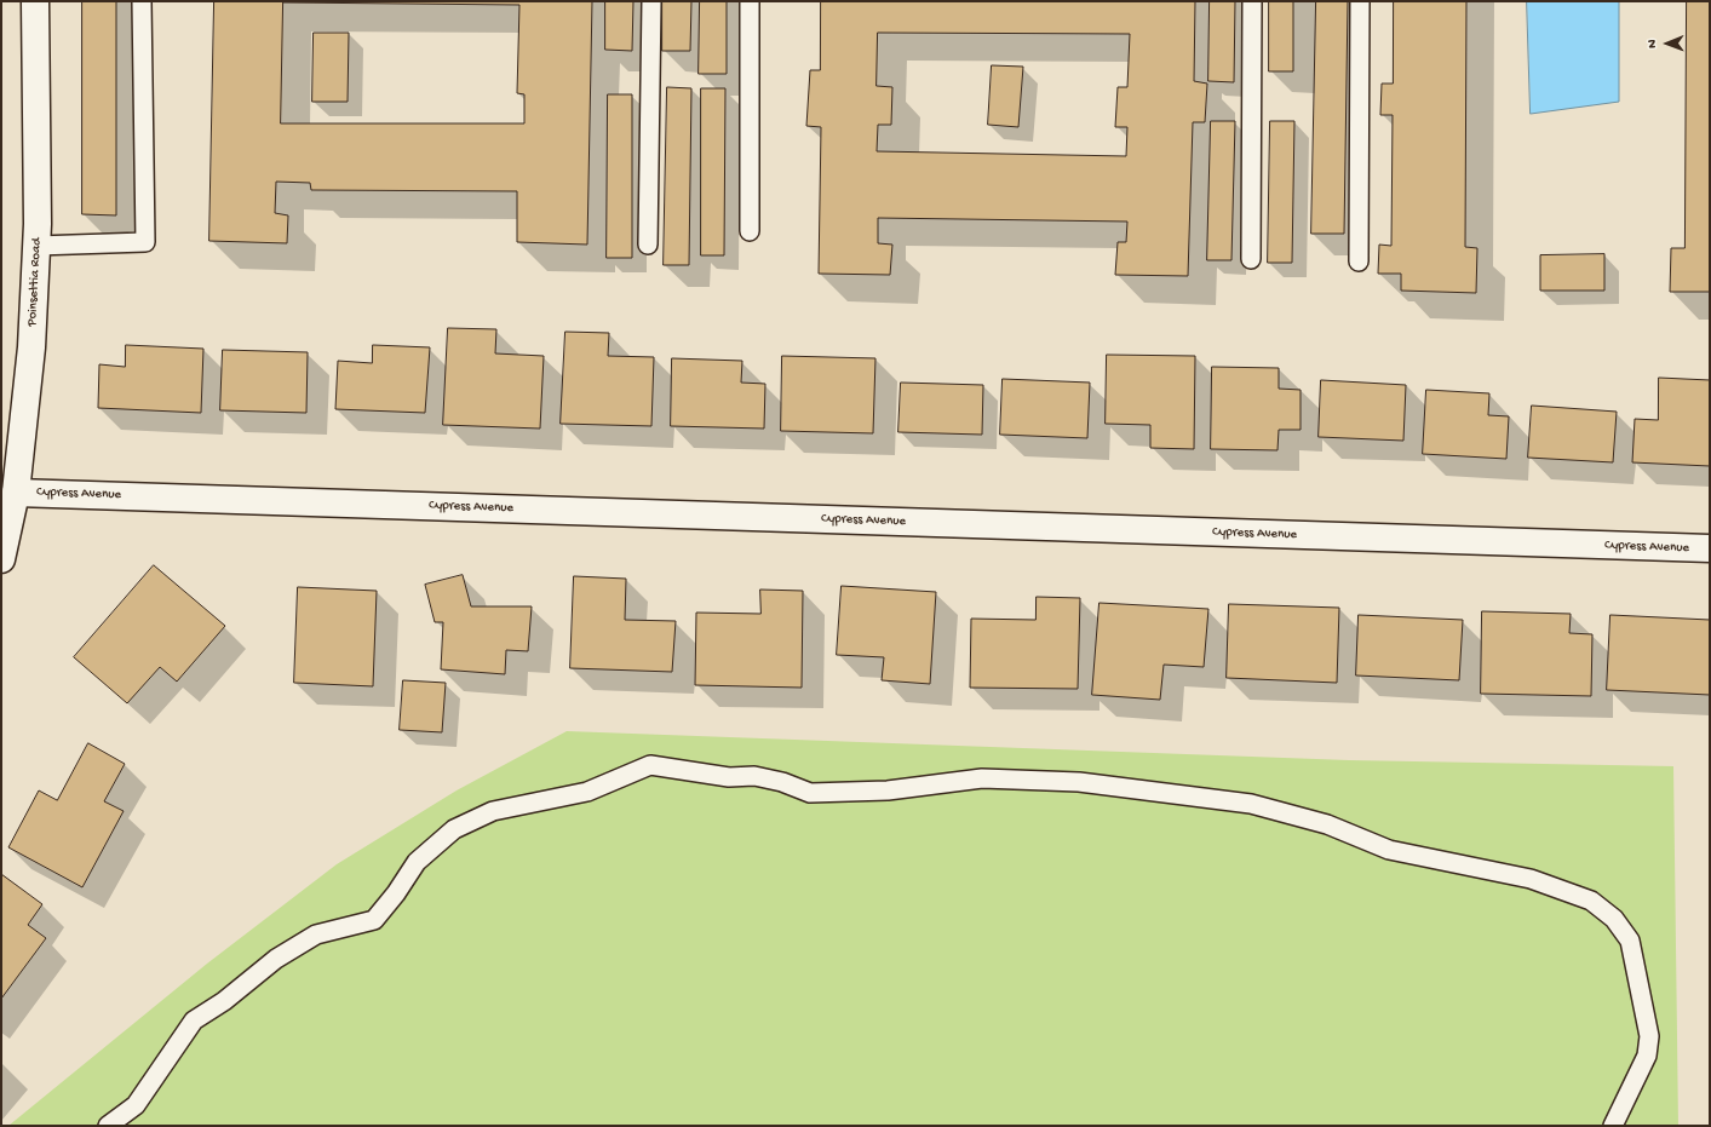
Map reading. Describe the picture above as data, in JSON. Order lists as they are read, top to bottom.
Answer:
{
  "streets": {
    "street": ["Poinsettia Road", "Cypress Avenue"]
  },
  "crossings": [
    ["Poinsettia Road", "Cypress Avenue"]
  ],
  "north": "left"
}
